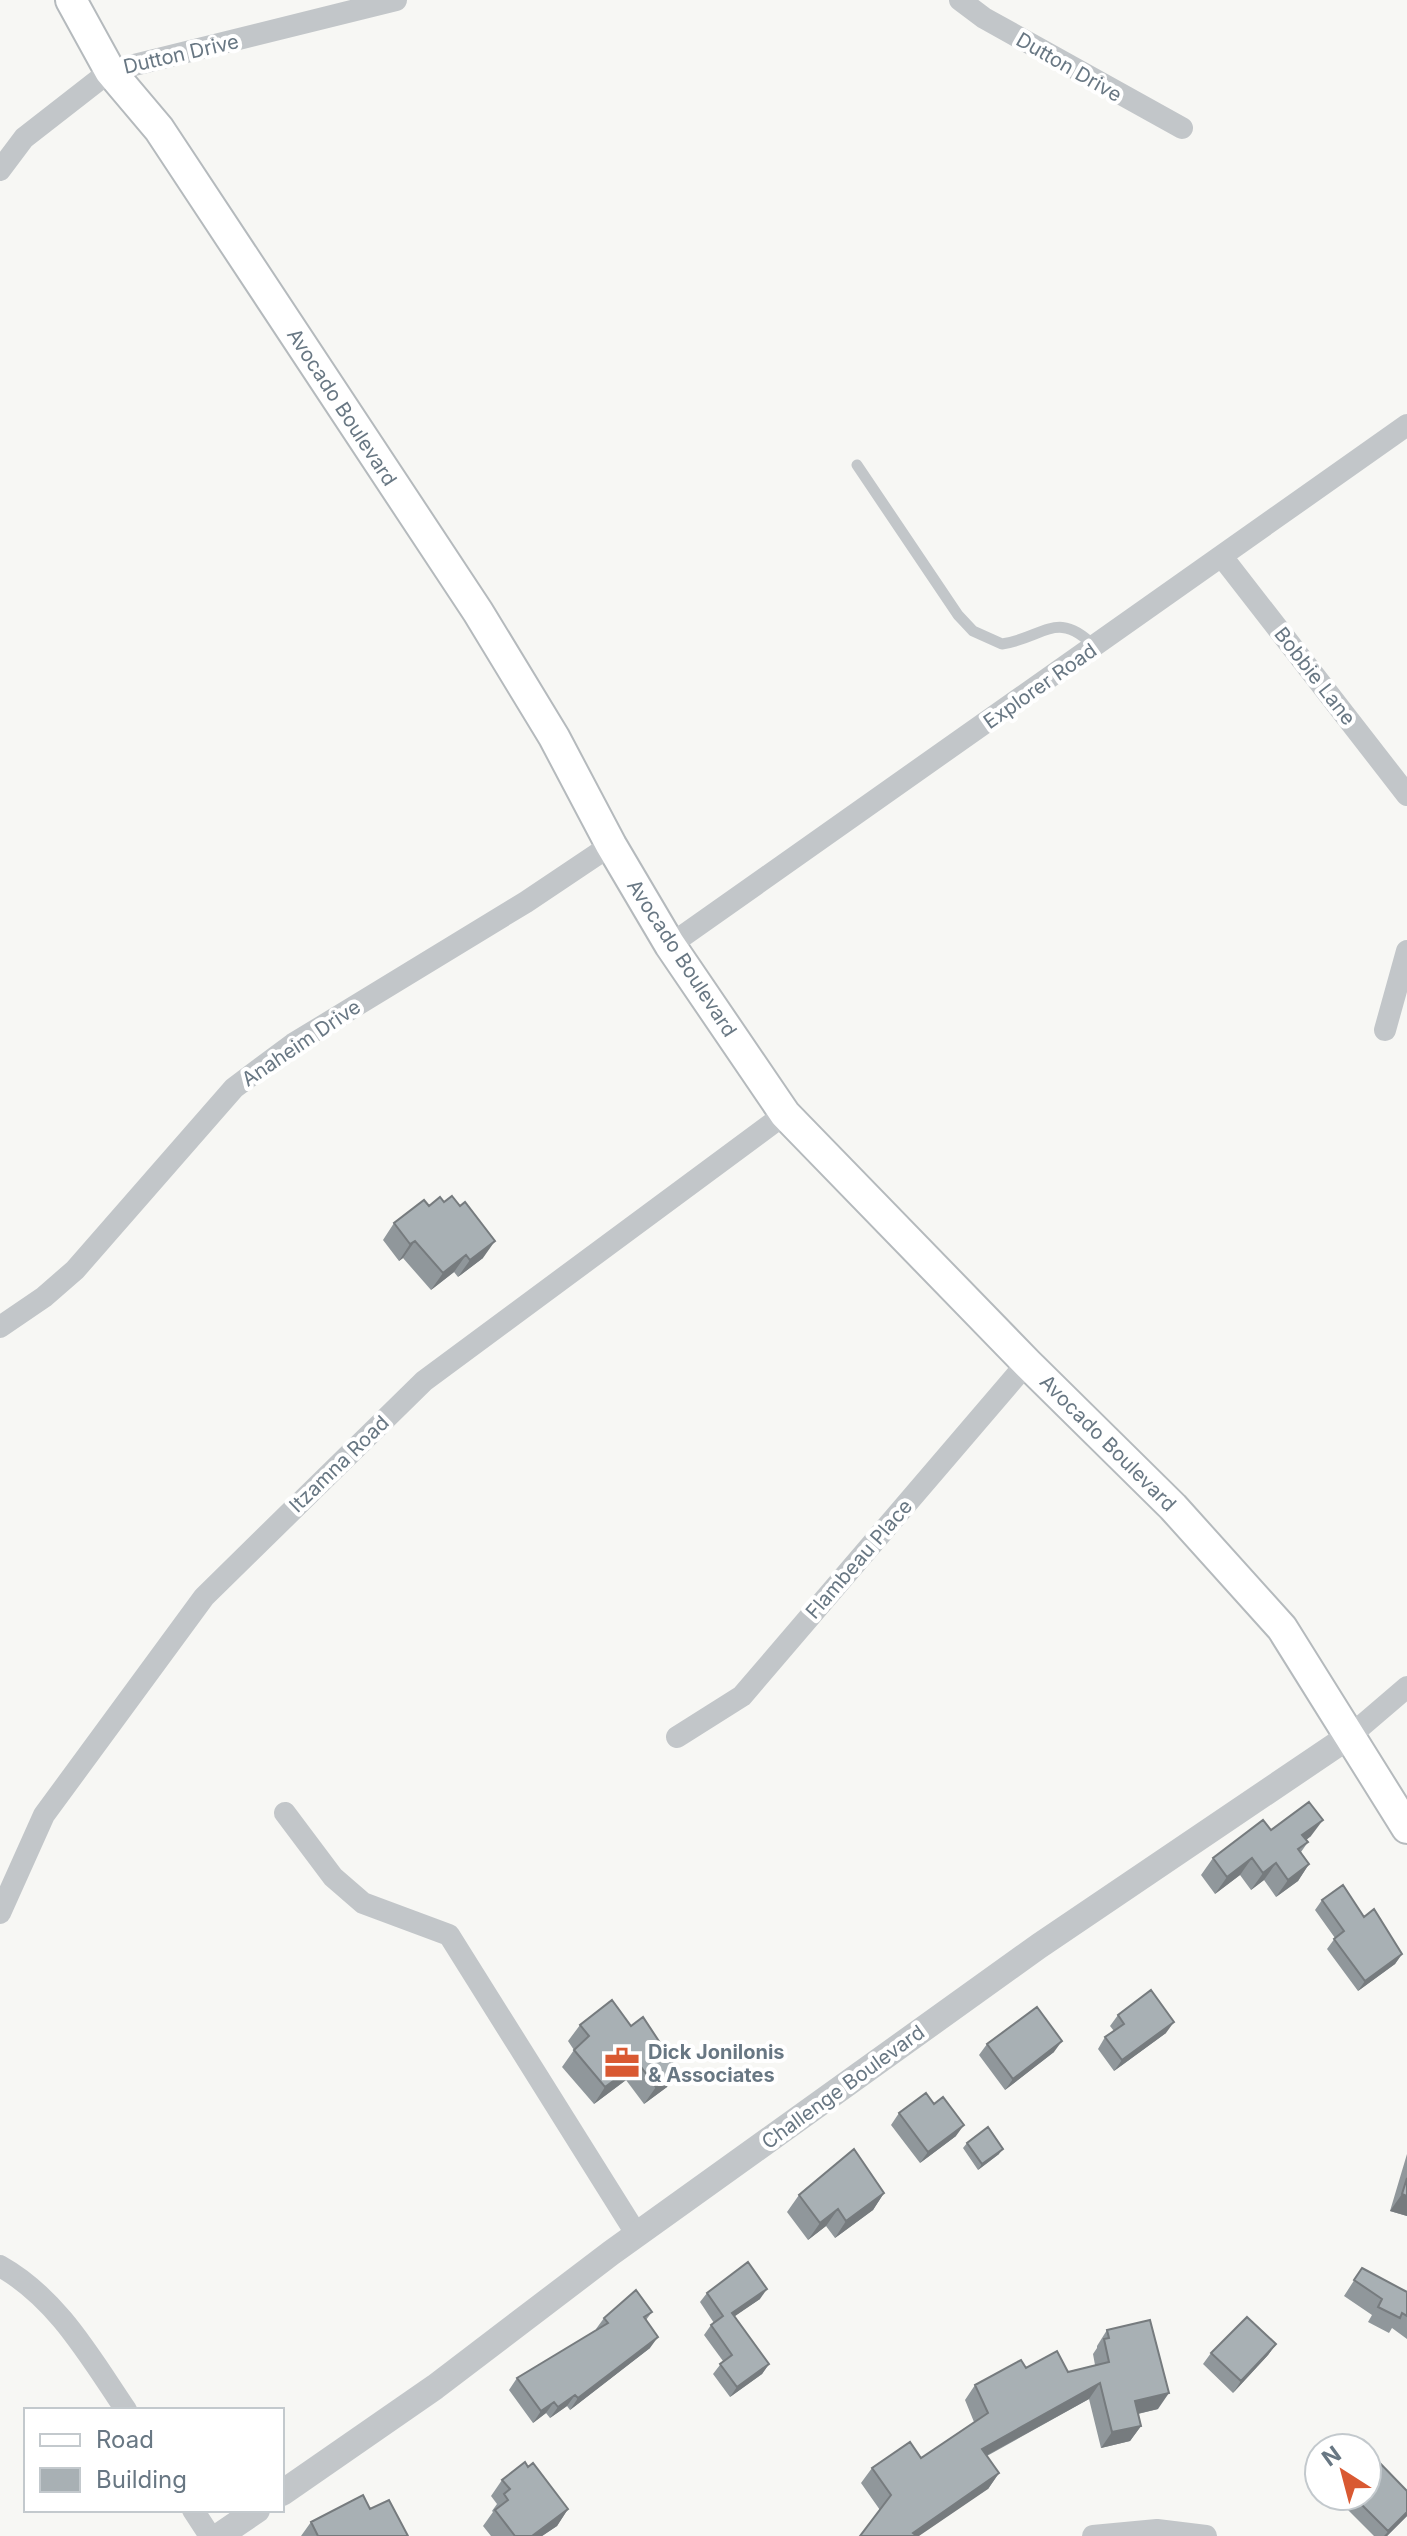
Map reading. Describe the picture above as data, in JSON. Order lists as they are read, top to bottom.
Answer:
{
  "streets": {
    "main road": ["Avocado Boulevard"],
    "street": [
      "Dutton Drive",
      "Bobbie Lane",
      "Explorer Road",
      "Anaheim Drive",
      "Itzamna Road",
      "Flambeau Place",
      "Challenge Boulevard"
    ]
  },
  "crossings": [
    ["Dutton Drive", "Avocado Boulevard"],
    ["Avocado Boulevard", "Explorer Road"],
    ["Avocado Boulevard", "Anaheim Drive"],
    ["Avocado Boulevard", "Itzamna Road"],
    ["Avocado Boulevard", "Flambeau Place"],
    ["Avocado Boulevard", "Challenge Boulevard"],
    ["Bobbie Lane", "Explorer Road"]
  ],
  "places": {
    "office": ["Dick Jonilonis & Associates"]
  },
  "legend": ["Road", "Building"],
  "north": "top left"
}
